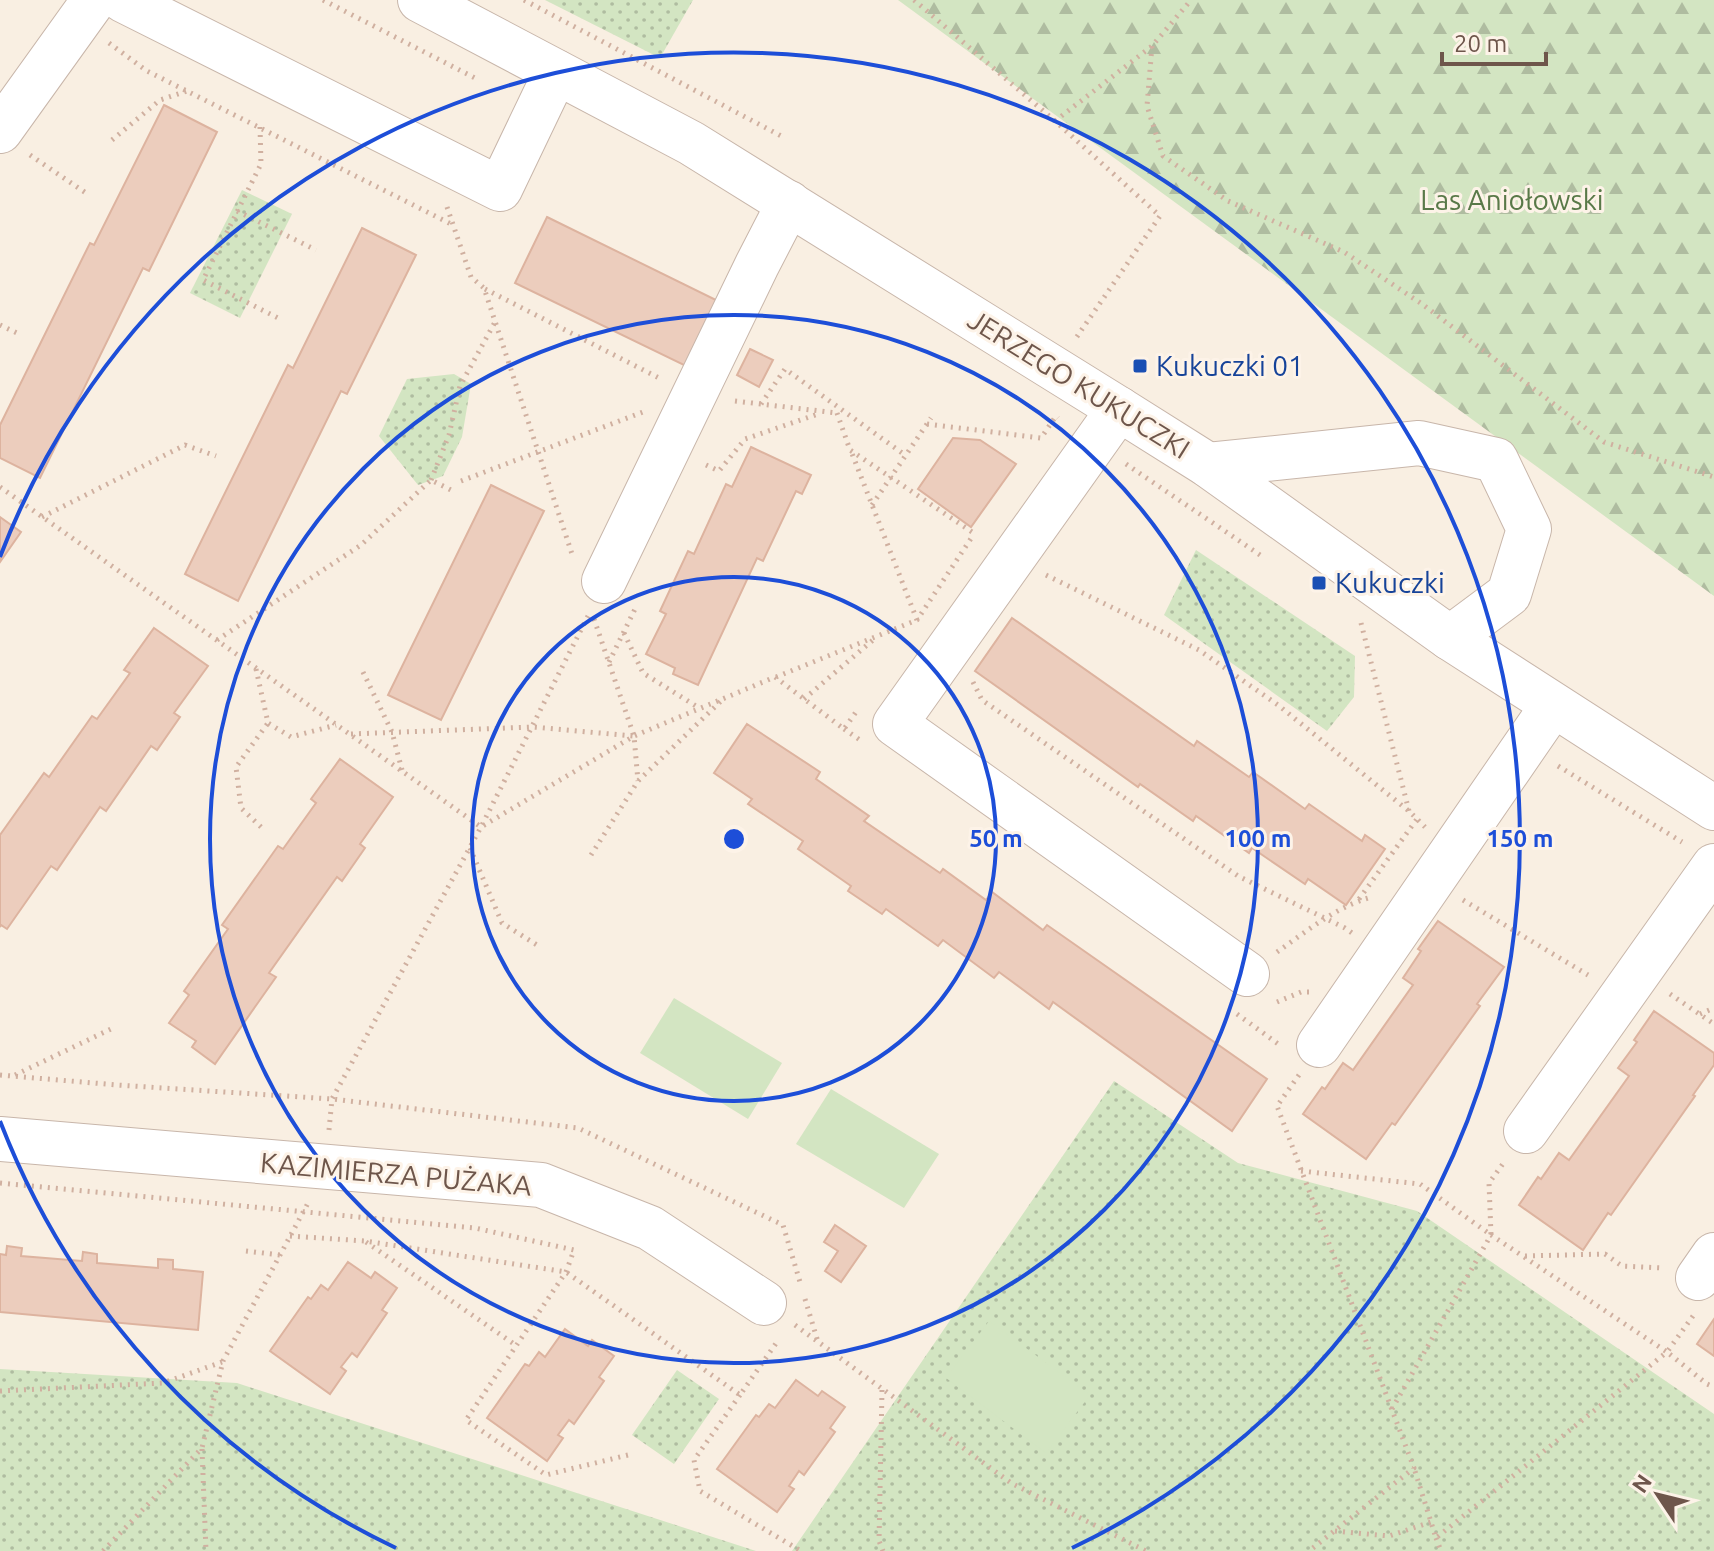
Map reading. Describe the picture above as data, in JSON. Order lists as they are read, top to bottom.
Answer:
{
  "streets": {
    "street": ["JERZEGO KUKUCZKI", "KAZIMIERZA PUŻAKA"]
  },
  "parks": ["Las Aniołowski"],
  "places": {
    "transit": ["Kukuczki 01", "Kukuczki"]
  },
  "scale_bar": "20 m",
  "north": "top left",
  "rings": ["50 m", "100 m", "150 m"]
}
